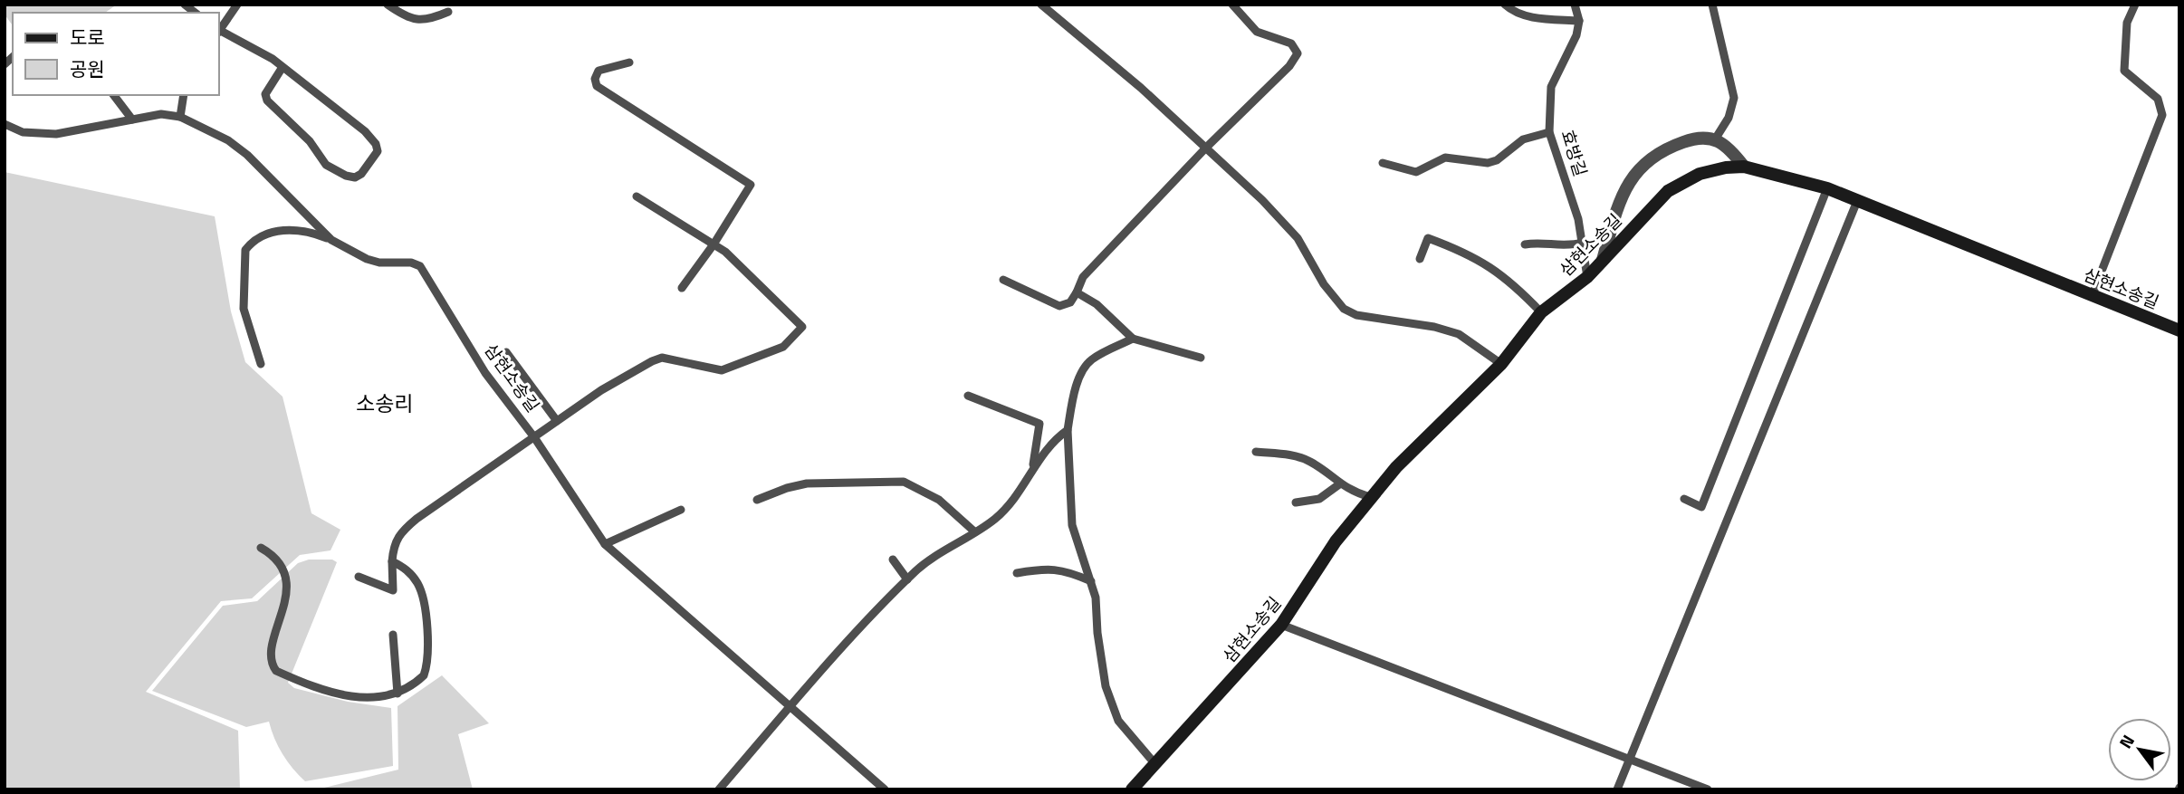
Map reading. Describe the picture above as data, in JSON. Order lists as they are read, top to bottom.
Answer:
{
  "streets": {
    "street": ["삼현소송길"],
    "lane": ["효방길"]
  },
  "crossings": [
    ["효방길", "삼현소송길"]
  ],
  "districts": ["소송리"],
  "legend": ["도로", "공원"],
  "north": "top left"
}
